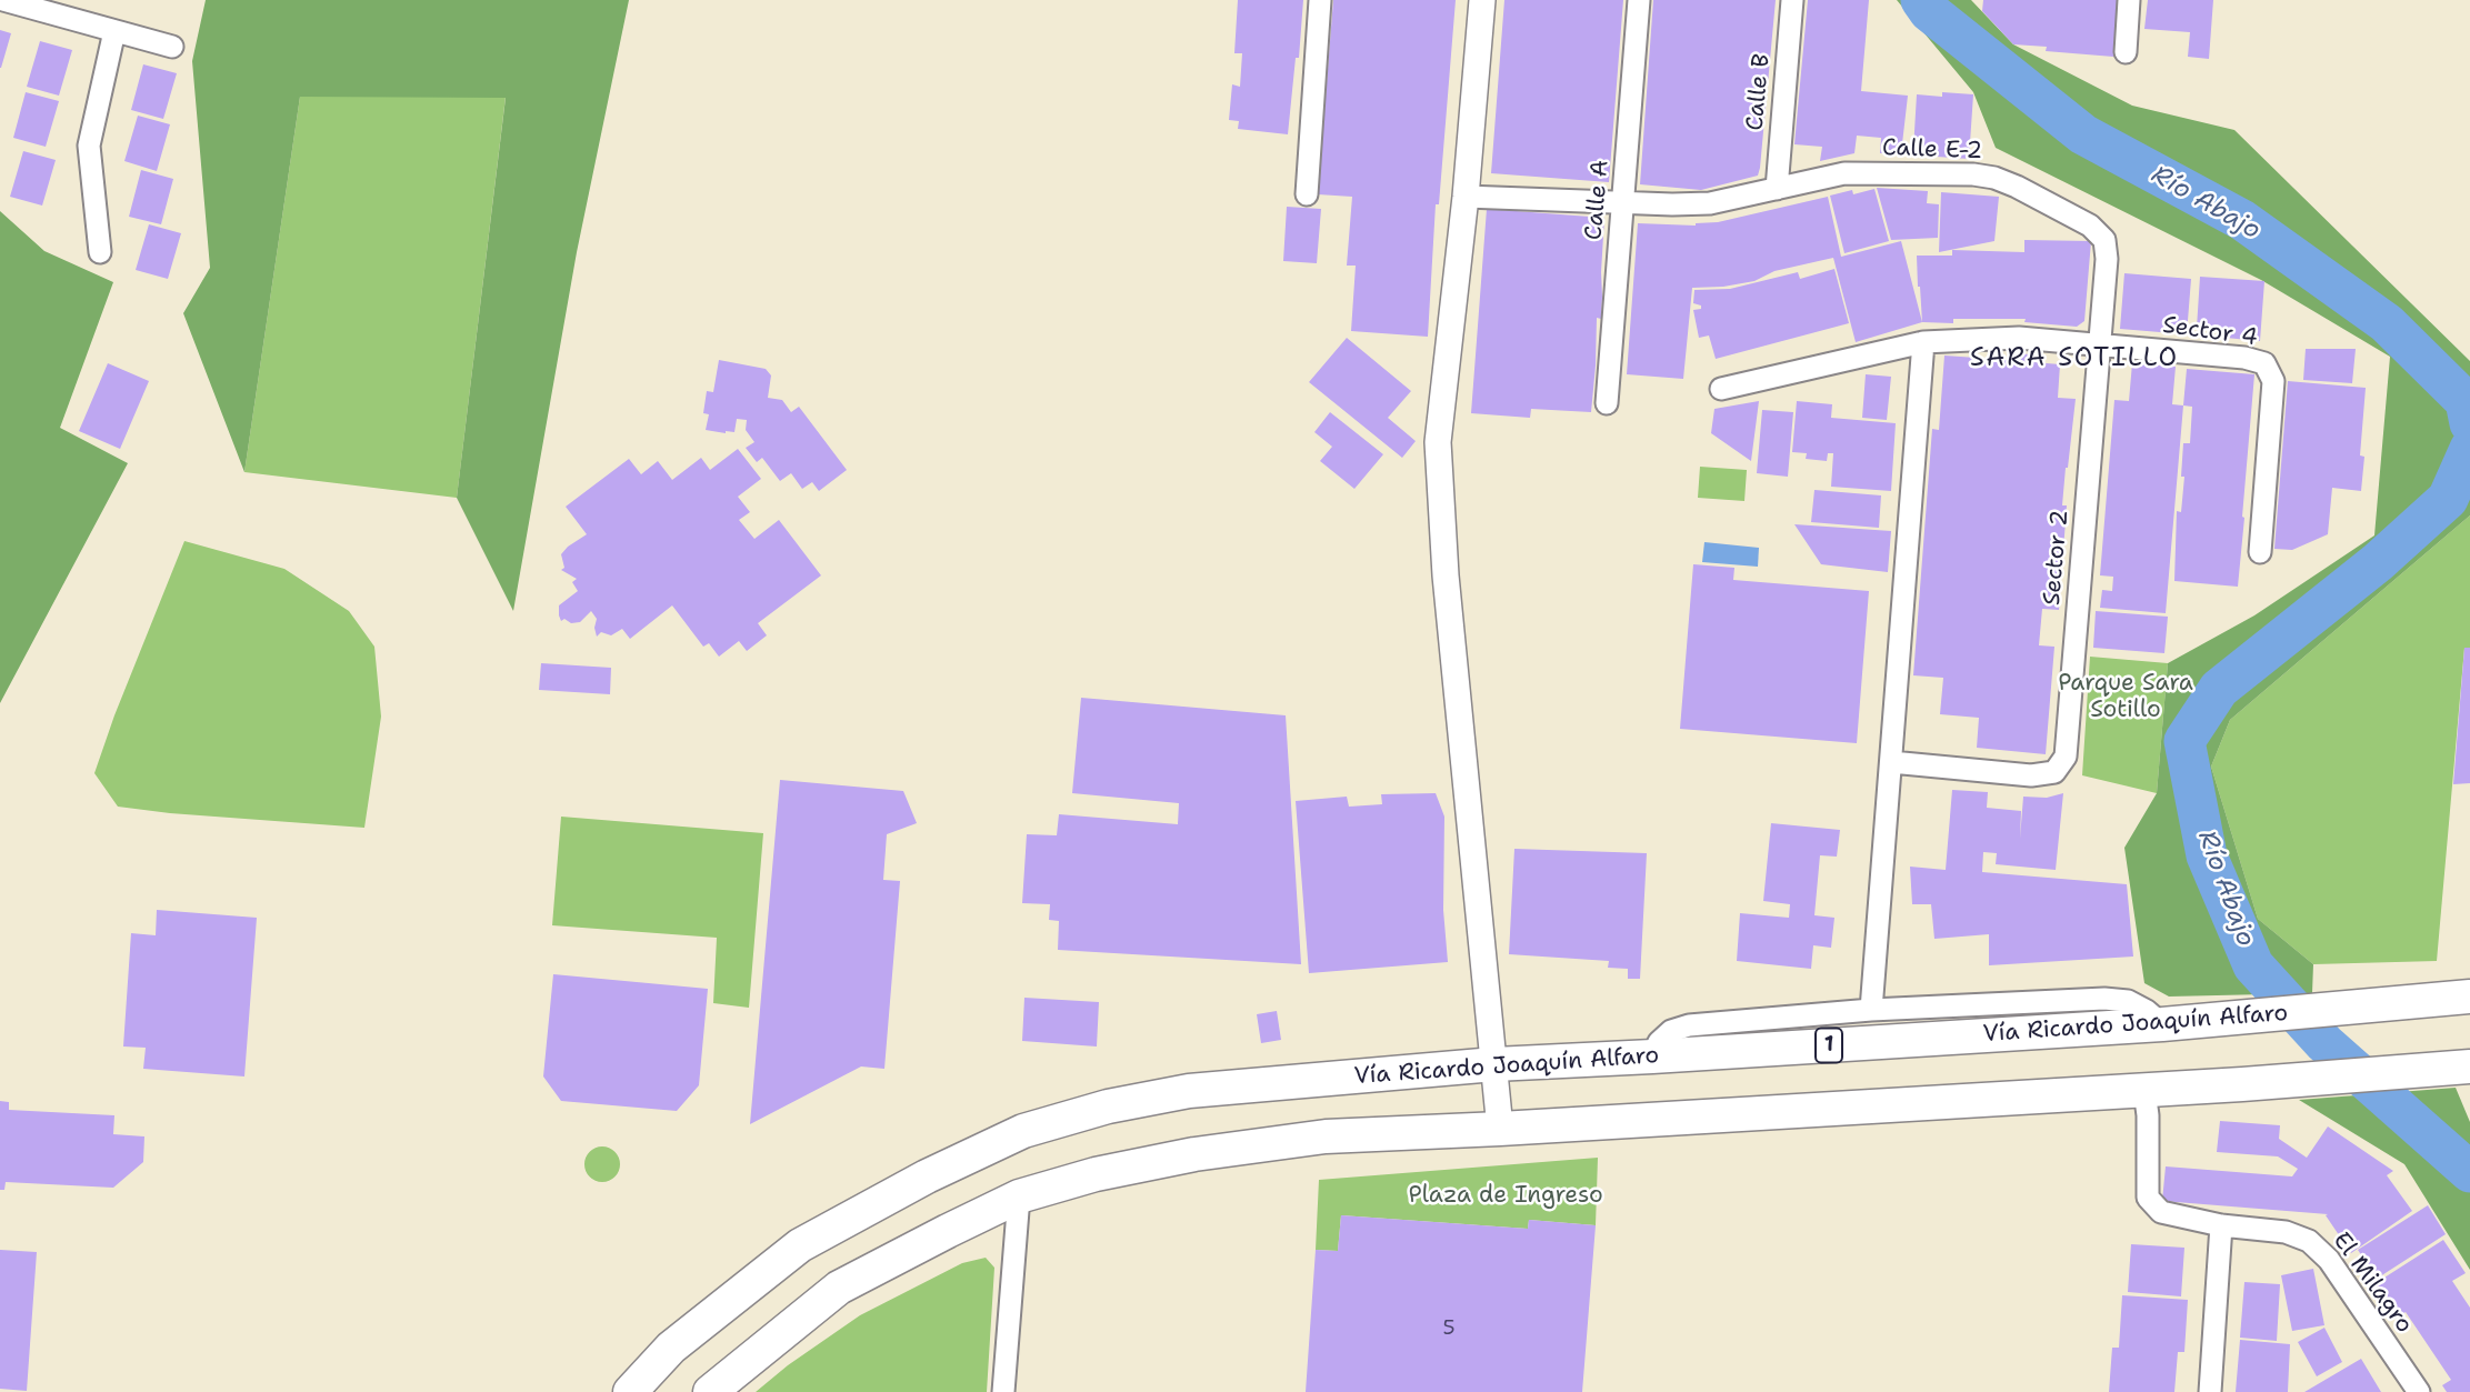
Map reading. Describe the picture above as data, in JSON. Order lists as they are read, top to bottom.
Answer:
{
  "streets": {
    "main road": ["Vía Ricardo Joaquín Alfaro", "1"],
    "street": [
      "Calle B",
      "Calle E-2",
      "Calle A",
      "Sector 4",
      "Sector 2",
      "El Milagro"
    ]
  },
  "crossings": [
    ["Calle B", "Calle E-2"],
    ["Calle E-2", "Sector 4"],
    ["Calle E-2", "Sector 2"],
    ["Sector 4", "Sector 2"]
  ],
  "districts": ["SARA SOTILLO"],
  "water": ["Río Abajo"],
  "parks": ["Parque Sara Sotillo", "Plaza de Ingreso"],
  "house_numbers": ["5"]
}
